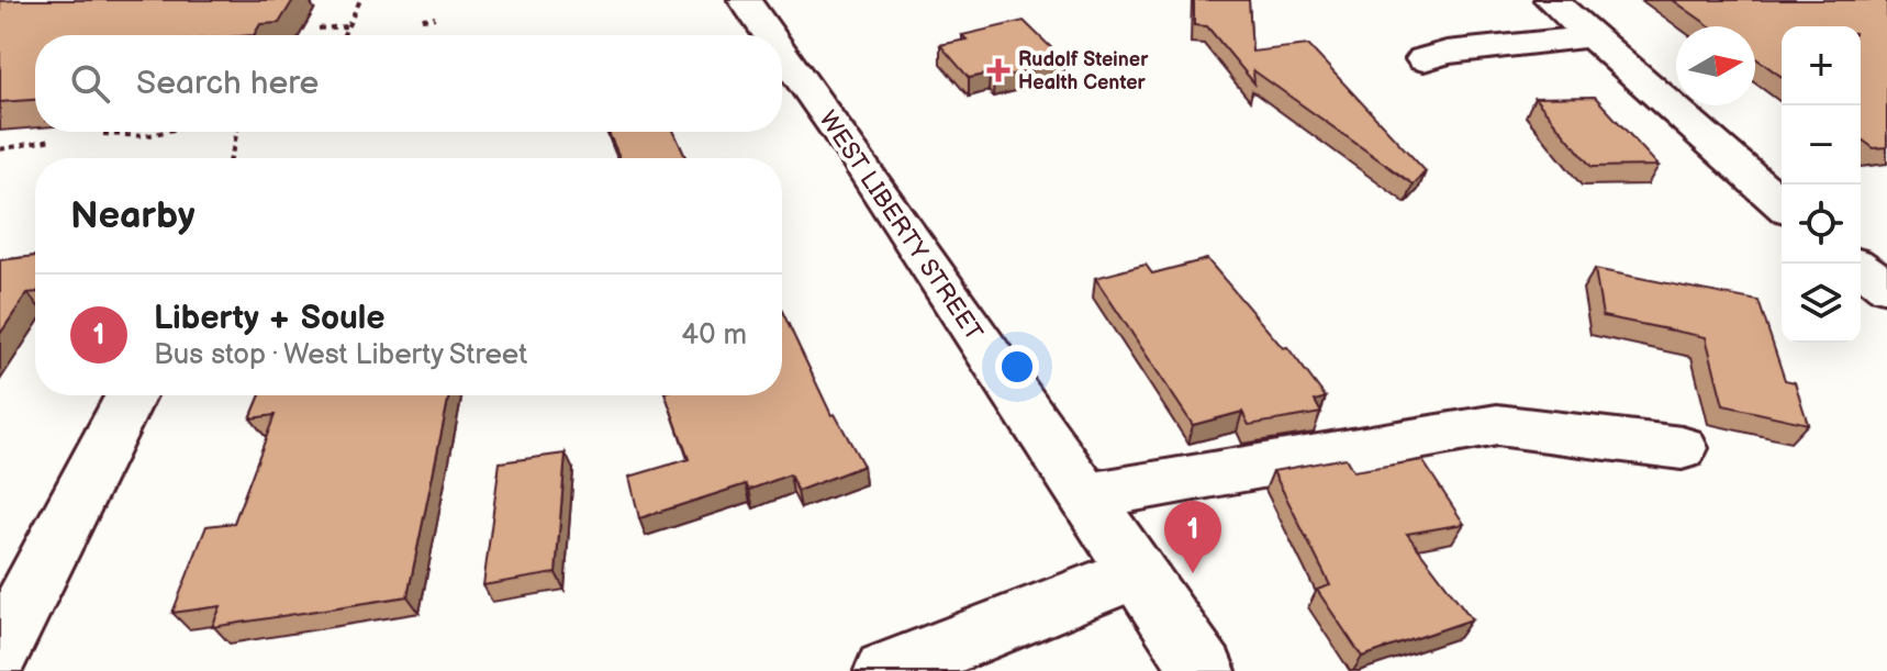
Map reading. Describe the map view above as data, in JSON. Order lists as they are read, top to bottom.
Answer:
{
  "streets": {
    "street": ["WEST LIBERTY STREET"]
  },
  "places": {
    "health": ["Rudolf Steiner Health Center"]
  },
  "north": "right",
  "page": {
    "map_buttons": ["+", "−"],
    "search": "Search here",
    "heading": "Nearby",
    "list": [
      {
        "mark": "1",
        "name": "Liberty + Soule",
        "note": "Bus stop · West Liberty Street",
        "value": "40 m"
      }
    ],
    "pins": "1"
  }
}
